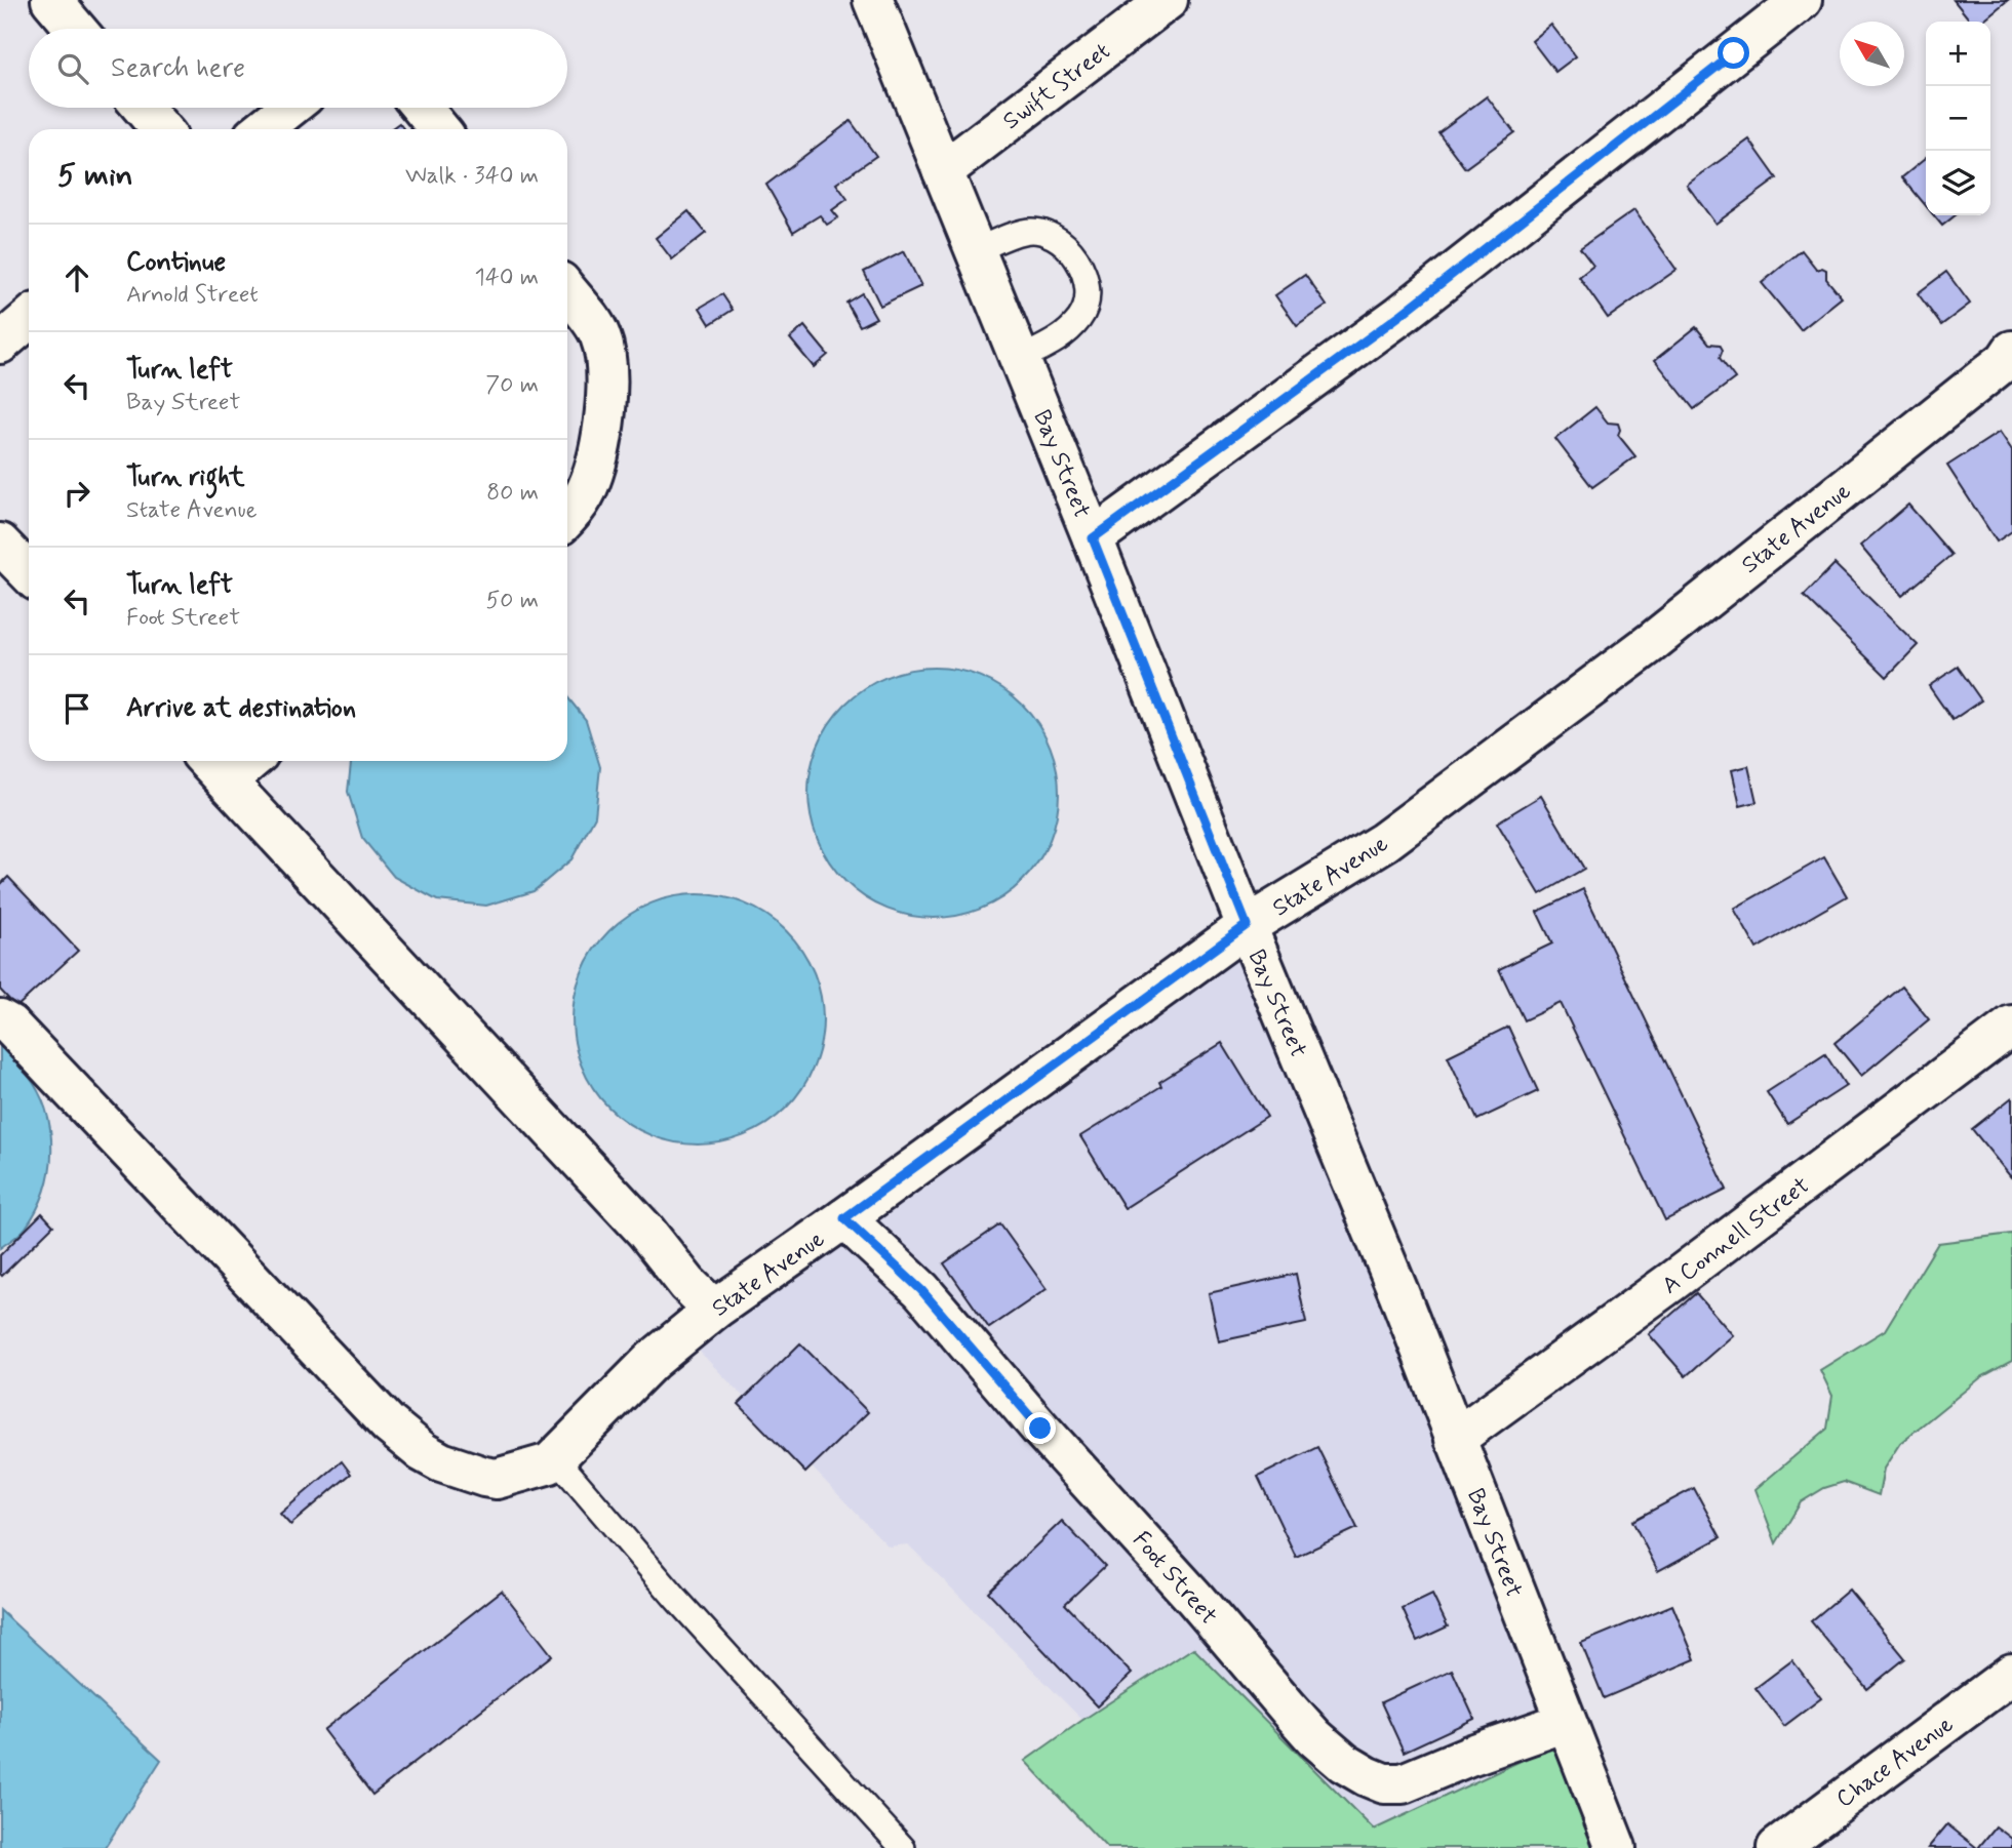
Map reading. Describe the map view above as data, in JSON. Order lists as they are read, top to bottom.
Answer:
{
  "streets": {
    "street": [
      "Swift Street",
      "Bay Street",
      "State Avenue",
      "A Connell Street",
      "Foot Street",
      "Chace Avenue"
    ]
  },
  "crossings": [
    ["Swift Street", "Bay Street"],
    ["Bay Street", "State Avenue"],
    ["Bay Street", "A Connell Street"],
    ["Bay Street", "Foot Street"],
    ["State Avenue", "Foot Street"]
  ],
  "north": "top left",
  "page": {
    "map_buttons": ["+", "−"],
    "search": "Search here",
    "heading": ["5 min", "Walk · 340 m"],
    "list": [
      ["Continue", "Arnold Street", "140 m"],
      ["Turn left", "Bay Street", "70 m"],
      ["Turn right", "State Avenue", "80 m"],
      ["Turn left", "Foot Street", "50 m"],
      "Arrive at destination"
    ]
  }
}
